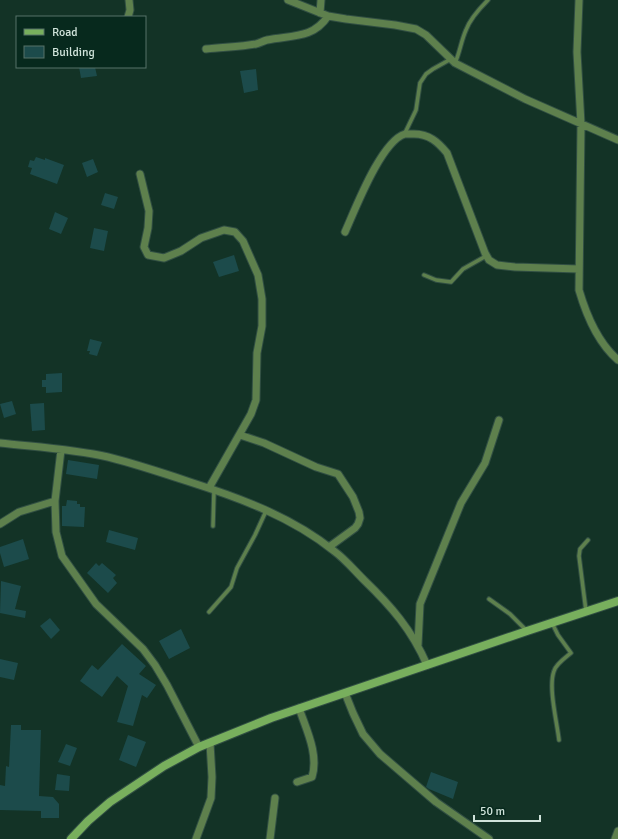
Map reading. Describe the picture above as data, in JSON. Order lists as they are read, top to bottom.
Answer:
{
  "legend": ["Road", "Building"],
  "scale_bar": "50 m"
}
